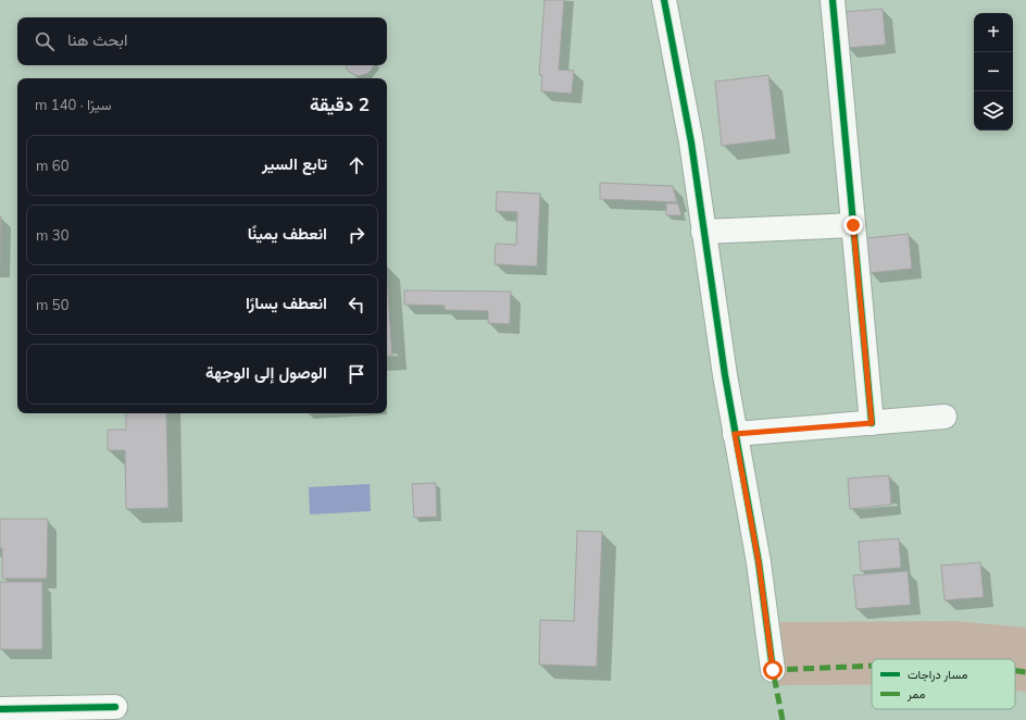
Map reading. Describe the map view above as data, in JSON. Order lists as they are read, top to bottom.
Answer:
{
  "legend": ["مسار دراجات", "ممر"],
  "page": {
    "map_buttons": ["+", "−"],
    "search": "ابحث هنا",
    "heading": ["2 دقيقة", "سيرًا · 140 m"],
    "list": [
      ["تابع السير", "60 m"],
      ["انعطف يمينًا", "30 m"],
      ["انعطف يسارًا", "50 m"],
      "الوصول إلى الوجهة"
    ]
  }
}
